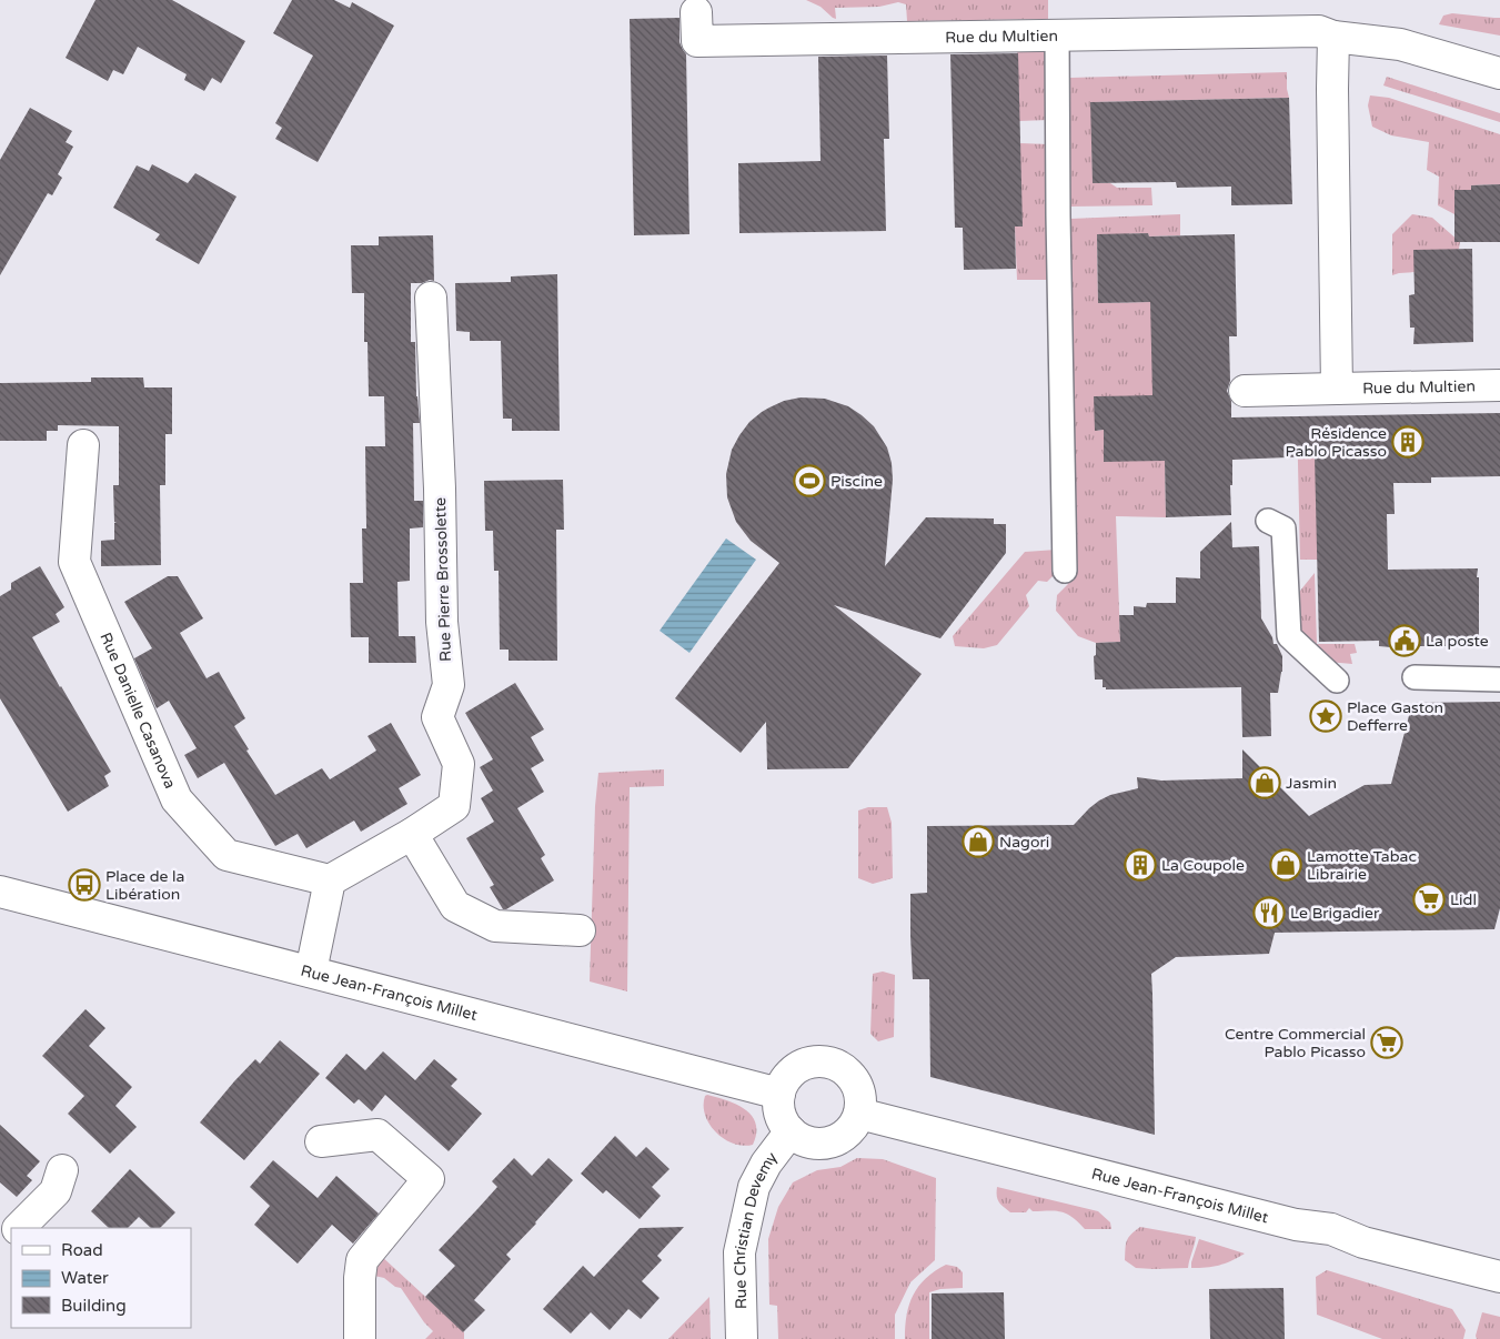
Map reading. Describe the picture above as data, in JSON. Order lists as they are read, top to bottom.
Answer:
{
  "streets": {
    "street": [
      "Rue du Multien",
      "Rue Pierre Brossolette",
      "Rue Danielle Casanova",
      "Rue Jean-François Millet",
      "Rue Christian Devemy"
    ]
  },
  "crossings": [
    ["Rue Pierre Brossolette", "Rue Danielle Casanova"],
    ["Rue Jean-François Millet", "Rue Christian Devemy"]
  ],
  "places": {
    "building": ["Résidence Pablo Picasso", "La Coupole"],
    "sports": ["Piscine"],
    "public building": ["La poste"],
    "place": ["Place Gaston Defferre"],
    "shop": ["Jasmin", "Nagori", "Lamotte Tabac Librairie"],
    "bus stop": ["Place de la Libération"],
    "supermarket": ["Lidl", "Centre Commercial Pablo Picasso"],
    "restaurant": ["Le Brigadier"]
  },
  "legend": ["Road", "Water", "Building"]
}
